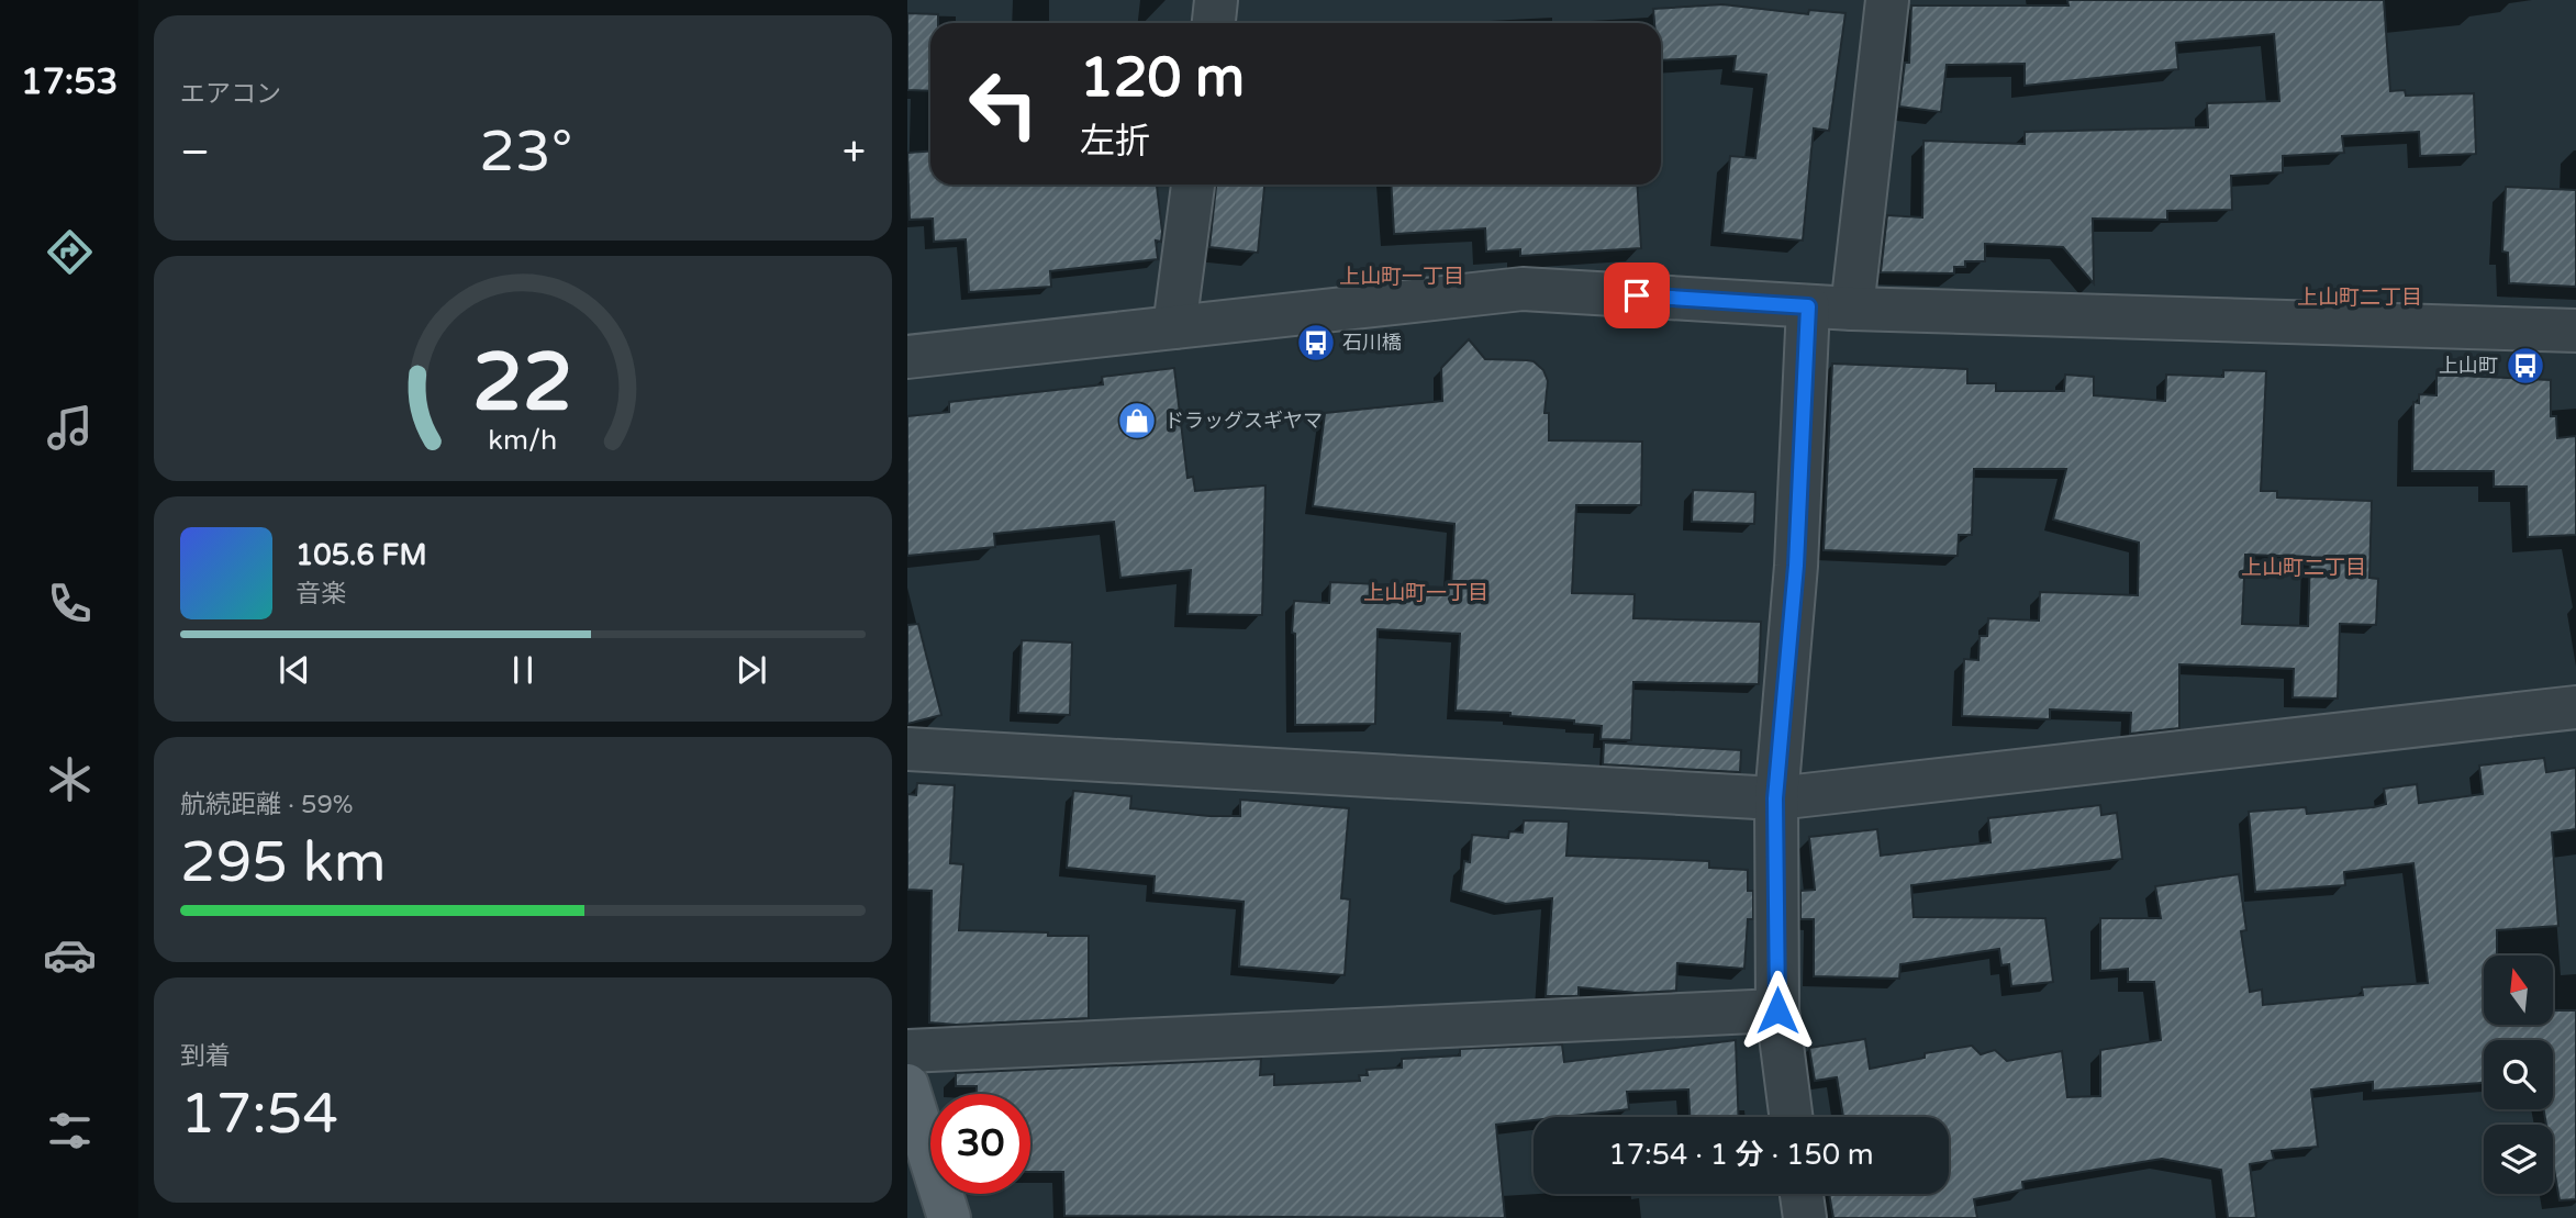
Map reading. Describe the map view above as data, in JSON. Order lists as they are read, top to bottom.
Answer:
{
  "districts": [
    "上山町一丁目",
    "上山町二丁目",
    "上山町二丁目",
    "上山町一丁目"
  ],
  "places": {
    "bus stop": ["石川橋", "上山町"],
    "shop": ["ドラッグスギヤマ"]
  },
  "north": "top",
  "page": {
    "tabs": "17:53",
    "tile": [
      "エアコン",
      ["航続距離 · 59%", "295 km"],
      ["到着", "17:54"]
    ],
    "turn": ["120 m", "左折"],
    "heat": ["−", "23°", "+"],
    "song": ["105.6 FM", "音楽"],
    "limit": "30",
    "trip": "17:54 · 1 分 · 150 m",
    "gauge": ["22", "km/h"]
  }
}
